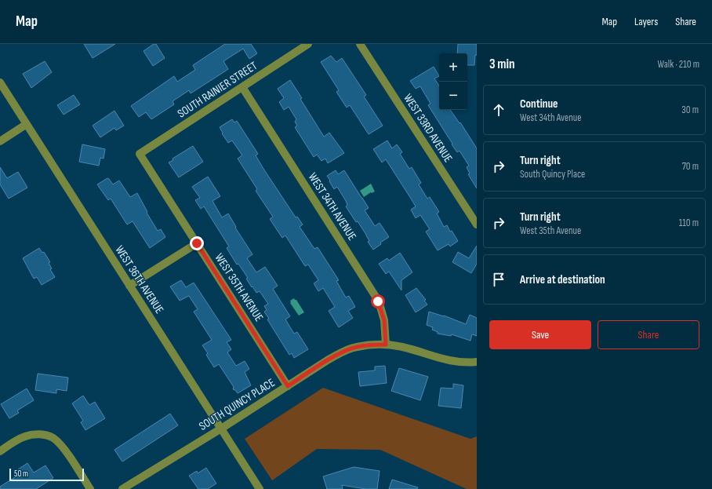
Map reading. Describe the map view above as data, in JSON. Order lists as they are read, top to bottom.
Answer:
{
  "streets": {
    "street": [
      "SOUTH RAINIER STREET",
      "WEST 33RD AVENUE",
      "WEST 34TH AVENUE",
      "WEST 36TH AVENUE",
      "WEST 35TH AVENUE",
      "SOUTH QUINCY PLACE"
    ]
  },
  "crossings": [
    ["SOUTH RAINIER STREET", "WEST 34TH AVENUE"],
    ["SOUTH RAINIER STREET", "WEST 35TH AVENUE"],
    ["WEST 34TH AVENUE", "SOUTH QUINCY PLACE"],
    ["WEST 36TH AVENUE", "SOUTH QUINCY PLACE"],
    ["WEST 35TH AVENUE", "SOUTH QUINCY PLACE"]
  ],
  "scale_bar": "50 m",
  "page": {
    "header": "Map",
    "nav": ["Map", "Layers", "Share"],
    "heading": ["3 min", "Walk · 210 m"],
    "map_buttons": ["+", "−"],
    "list": [
      ["Continue", "West 34th Avenue", "30 m"],
      ["Turn right", "South Quincy Place", "70 m"],
      ["Turn right", "West 35th Avenue", "110 m"],
      "Arrive at destination"
    ],
    "buttons": ["Save", "Share"],
    "scale": "50 m"
  }
}
